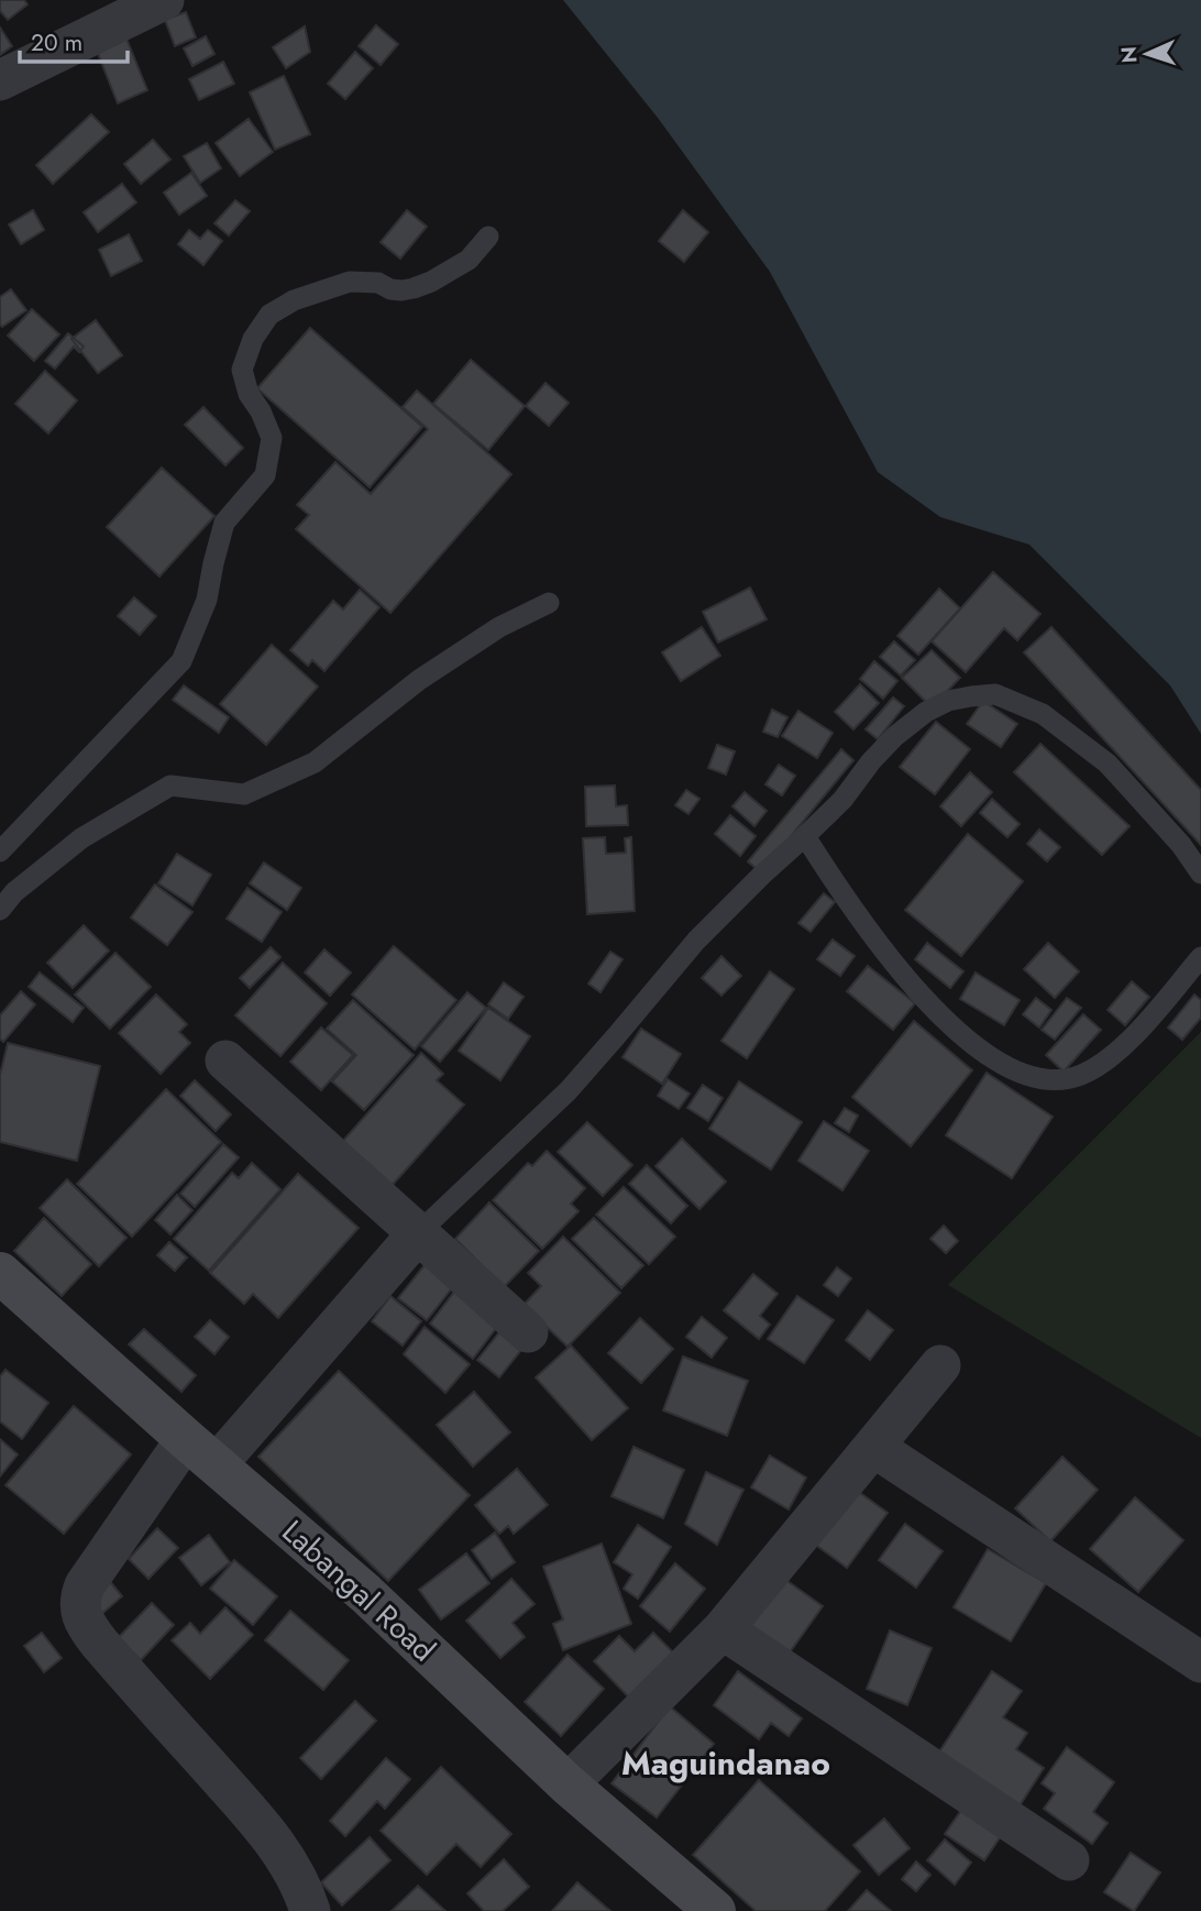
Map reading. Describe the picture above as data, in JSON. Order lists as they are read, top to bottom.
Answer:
{
  "streets": {
    "main road": ["Labangal Road"]
  },
  "districts": ["Maguindanao"],
  "scale_bar": "20 m",
  "north": "left"
}
